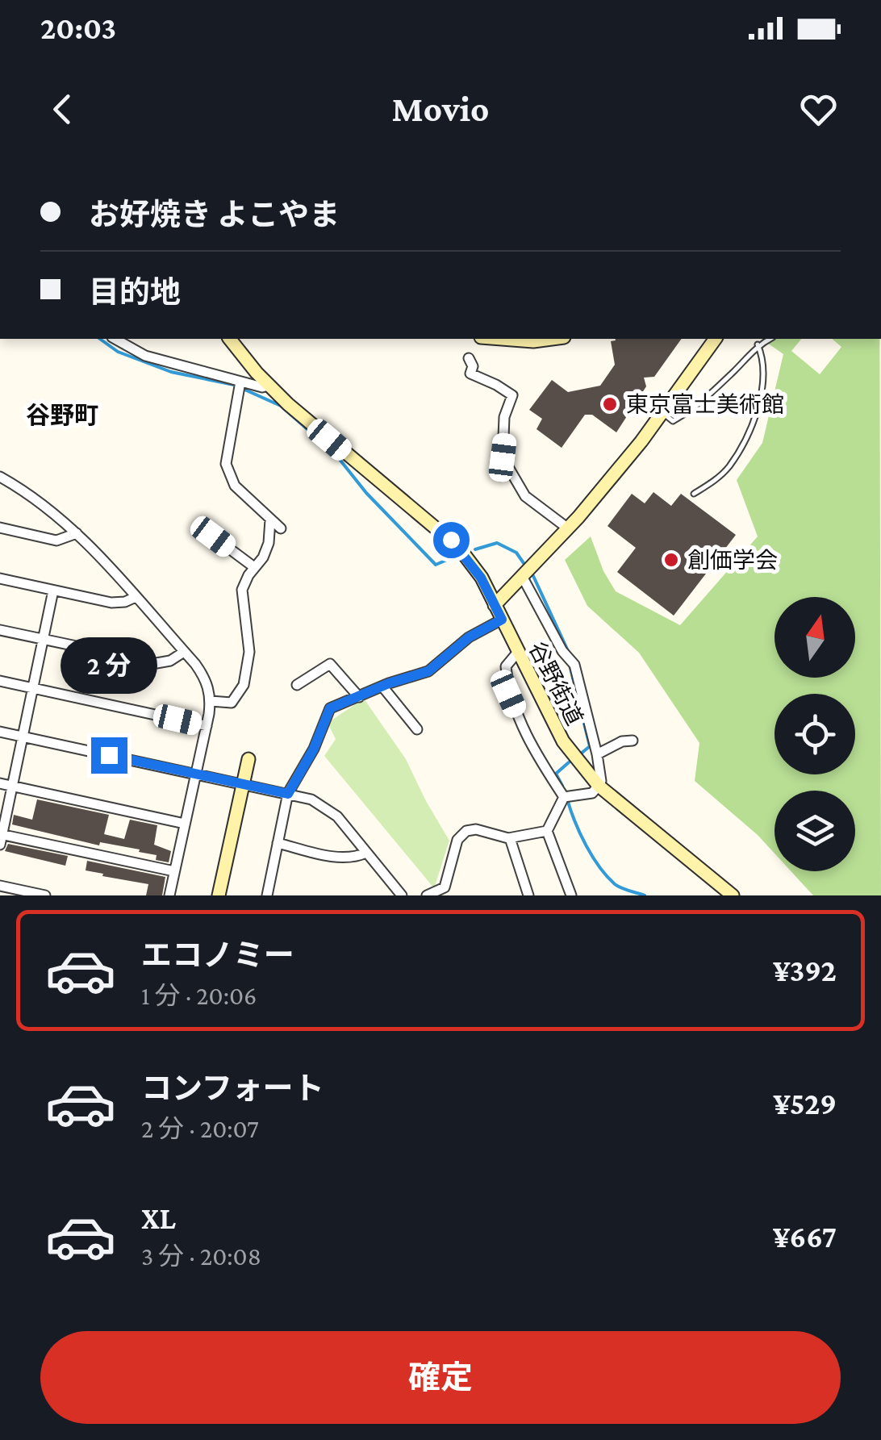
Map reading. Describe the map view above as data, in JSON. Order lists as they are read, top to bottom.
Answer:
{
  "streets": {
    "main road": ["谷野街道"]
  },
  "districts": ["谷野町"],
  "places": ["東京富士美術館", "創価学会"],
  "north": "top",
  "page": {
    "status": "20:03",
    "header": "Movio",
    "banner": ["お好焼き よこやま", "目的地"],
    "bubble": "2 分",
    "list": [
      {
        "name": "エコノミー",
        "note": "1 分 · 20:06",
        "value": "¥392"
      },
      {
        "name": "コンフォート",
        "note": "2 分 · 20:07",
        "value": "¥529"
      },
      {
        "name": "XL",
        "note": "3 分 · 20:08",
        "value": "¥667"
      }
    ],
    "buttons": "確定"
  }
}
